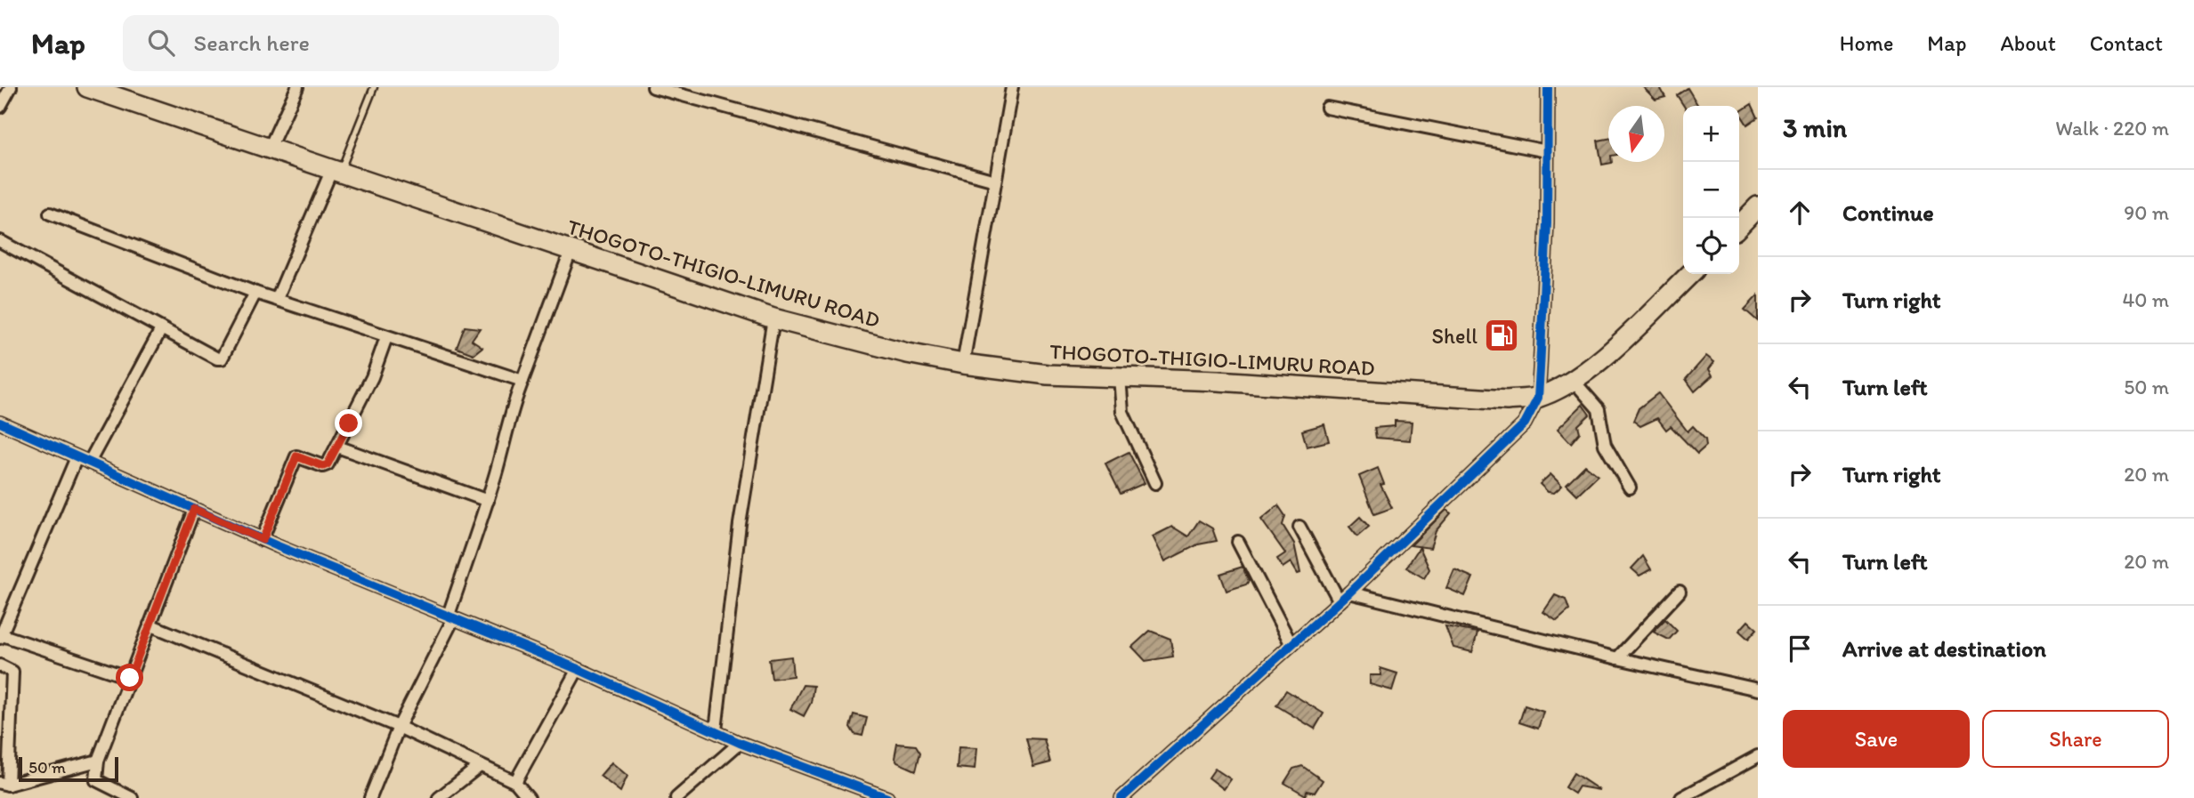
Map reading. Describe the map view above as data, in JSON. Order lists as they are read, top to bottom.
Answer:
{
  "streets": {
    "highway": ["THOGOTO-THIGIO-LIMURU ROAD"]
  },
  "places": {
    "fuel station": ["Shell"]
  },
  "scale_bar": "50 m",
  "north": "bottom",
  "page": {
    "header": "Map",
    "search": "Search here",
    "nav": [
      "Home",
      "Map",
      "About",
      "Contact"
    ],
    "heading": ["3 min", "Walk · 220 m"],
    "map_buttons": ["+", "−"],
    "list": [
      ["Continue", "90 m"],
      ["Turn right", "40 m"],
      ["Turn left", "50 m"],
      ["Turn right", "20 m"],
      ["Turn left", "20 m"],
      "Arrive at destination"
    ],
    "buttons": ["Save", "Share"],
    "scale": "50 m"
  }
}
